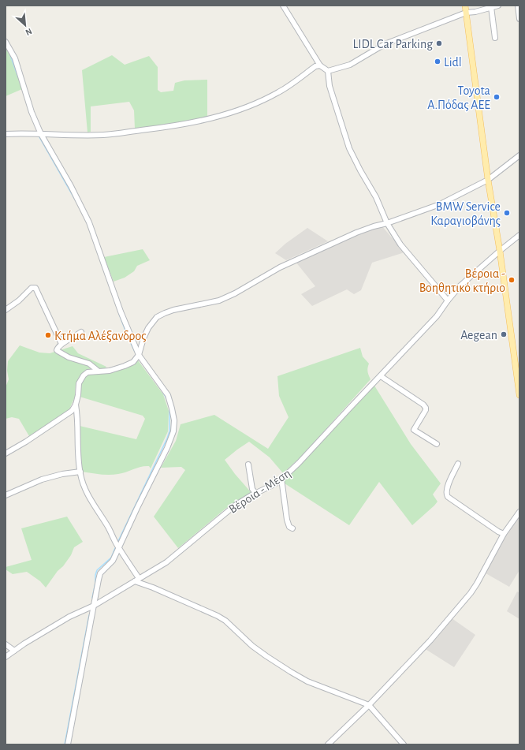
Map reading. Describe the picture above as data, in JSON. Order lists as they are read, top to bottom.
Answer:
{
  "streets": {
    "street": ["Βέροια - Μέση"]
  },
  "places": [
    "LIDL Car Parking",
    "Lidl",
    "Toyota Α.Πόδας ΑΕΕ",
    "BMW Service Καραγιοβάνης",
    "Βέροια - Βοηθητικό κτήριο",
    "Aegean",
    "Κτήμα Αλέξανδρος"
  ],
  "north": "bottom right"
}
